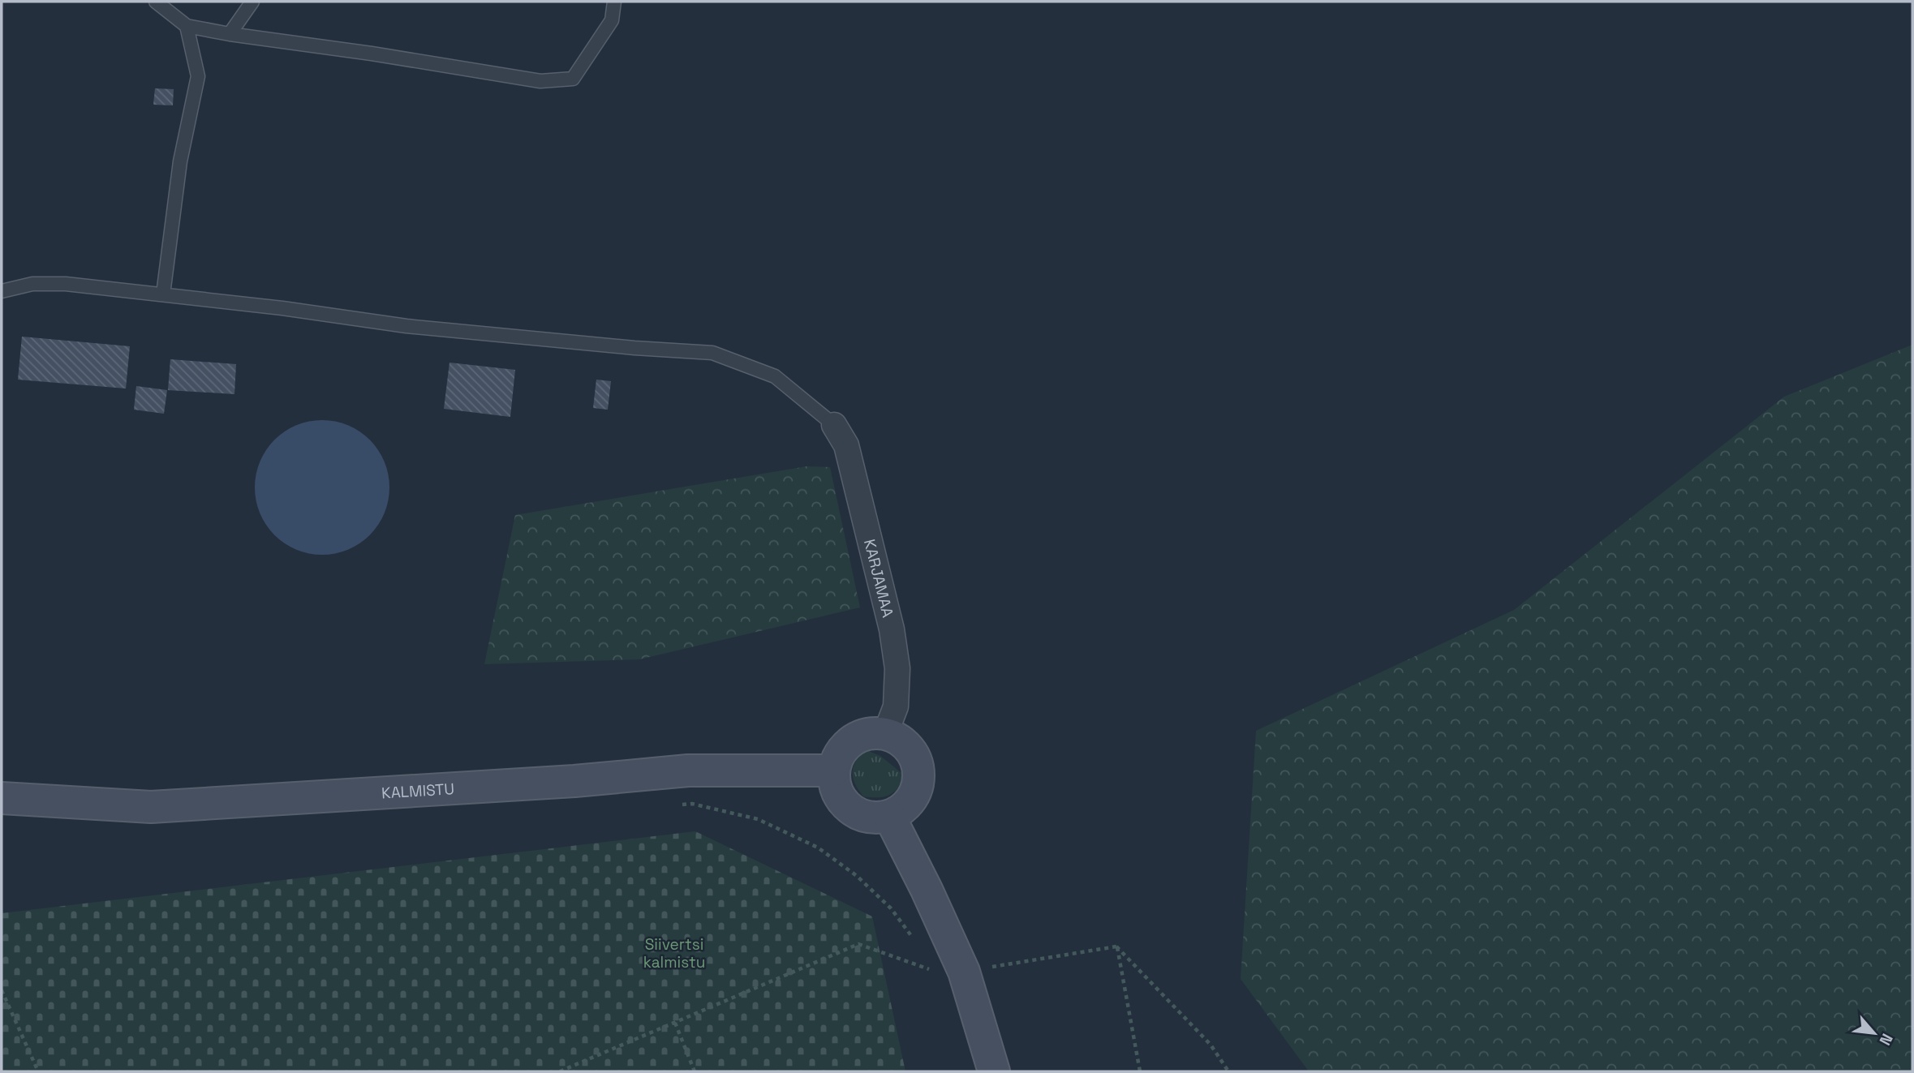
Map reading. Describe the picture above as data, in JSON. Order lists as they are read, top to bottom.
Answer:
{
  "streets": {
    "main road": ["KALMISTU"],
    "street": ["KARJAMAA"]
  },
  "crossings": [
    ["KARJAMAA", "KALMISTU"]
  ],
  "parks": ["Siivertsi kalmistu"],
  "north": "bottom right"
}
